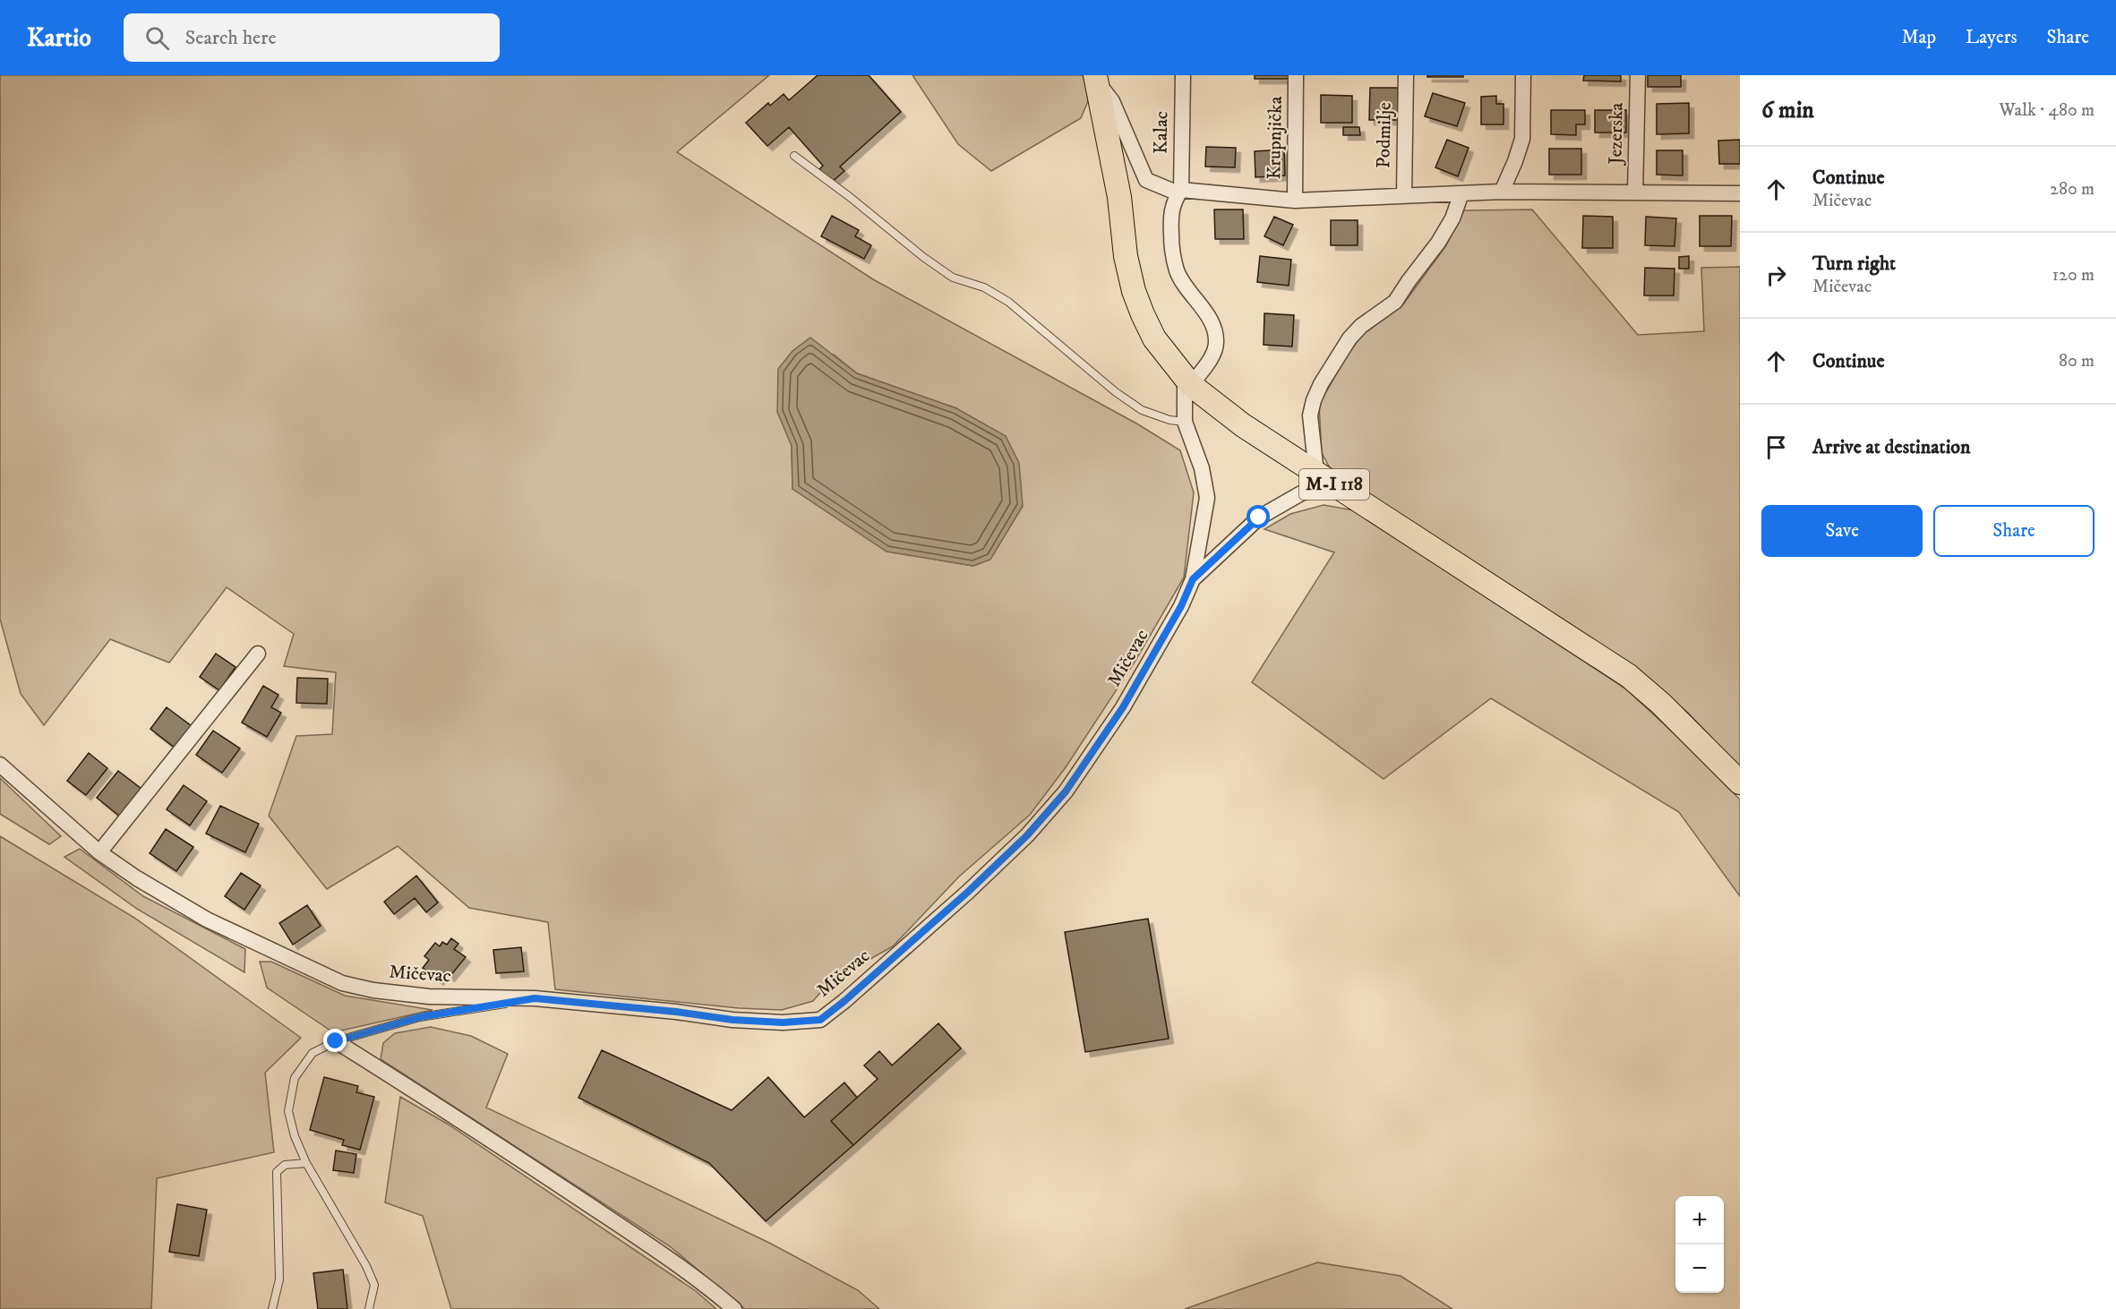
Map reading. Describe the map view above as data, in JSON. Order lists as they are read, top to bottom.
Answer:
{
  "streets": {
    "main road": ["M-I 118"],
    "street": [
      "Kalac",
      "Jezerska",
      "Podmilje",
      "Krupnjička",
      "Mičevac"
    ]
  },
  "crossings": [
    ["Kalac", "M-I 118"],
    ["M-I 118", "Mičevac"]
  ],
  "page": {
    "header": "Kartio",
    "search": "Search here",
    "nav": ["Map", "Layers", "Share"],
    "heading": ["6 min", "Walk · 480 m"],
    "list": [
      ["Continue", "Mičevac", "280 m"],
      ["Turn right", "Mičevac", "120 m"],
      ["Continue", "80 m"],
      "Arrive at destination"
    ],
    "buttons": ["Save", "Share"],
    "map_buttons": ["+", "−"]
  }
}
